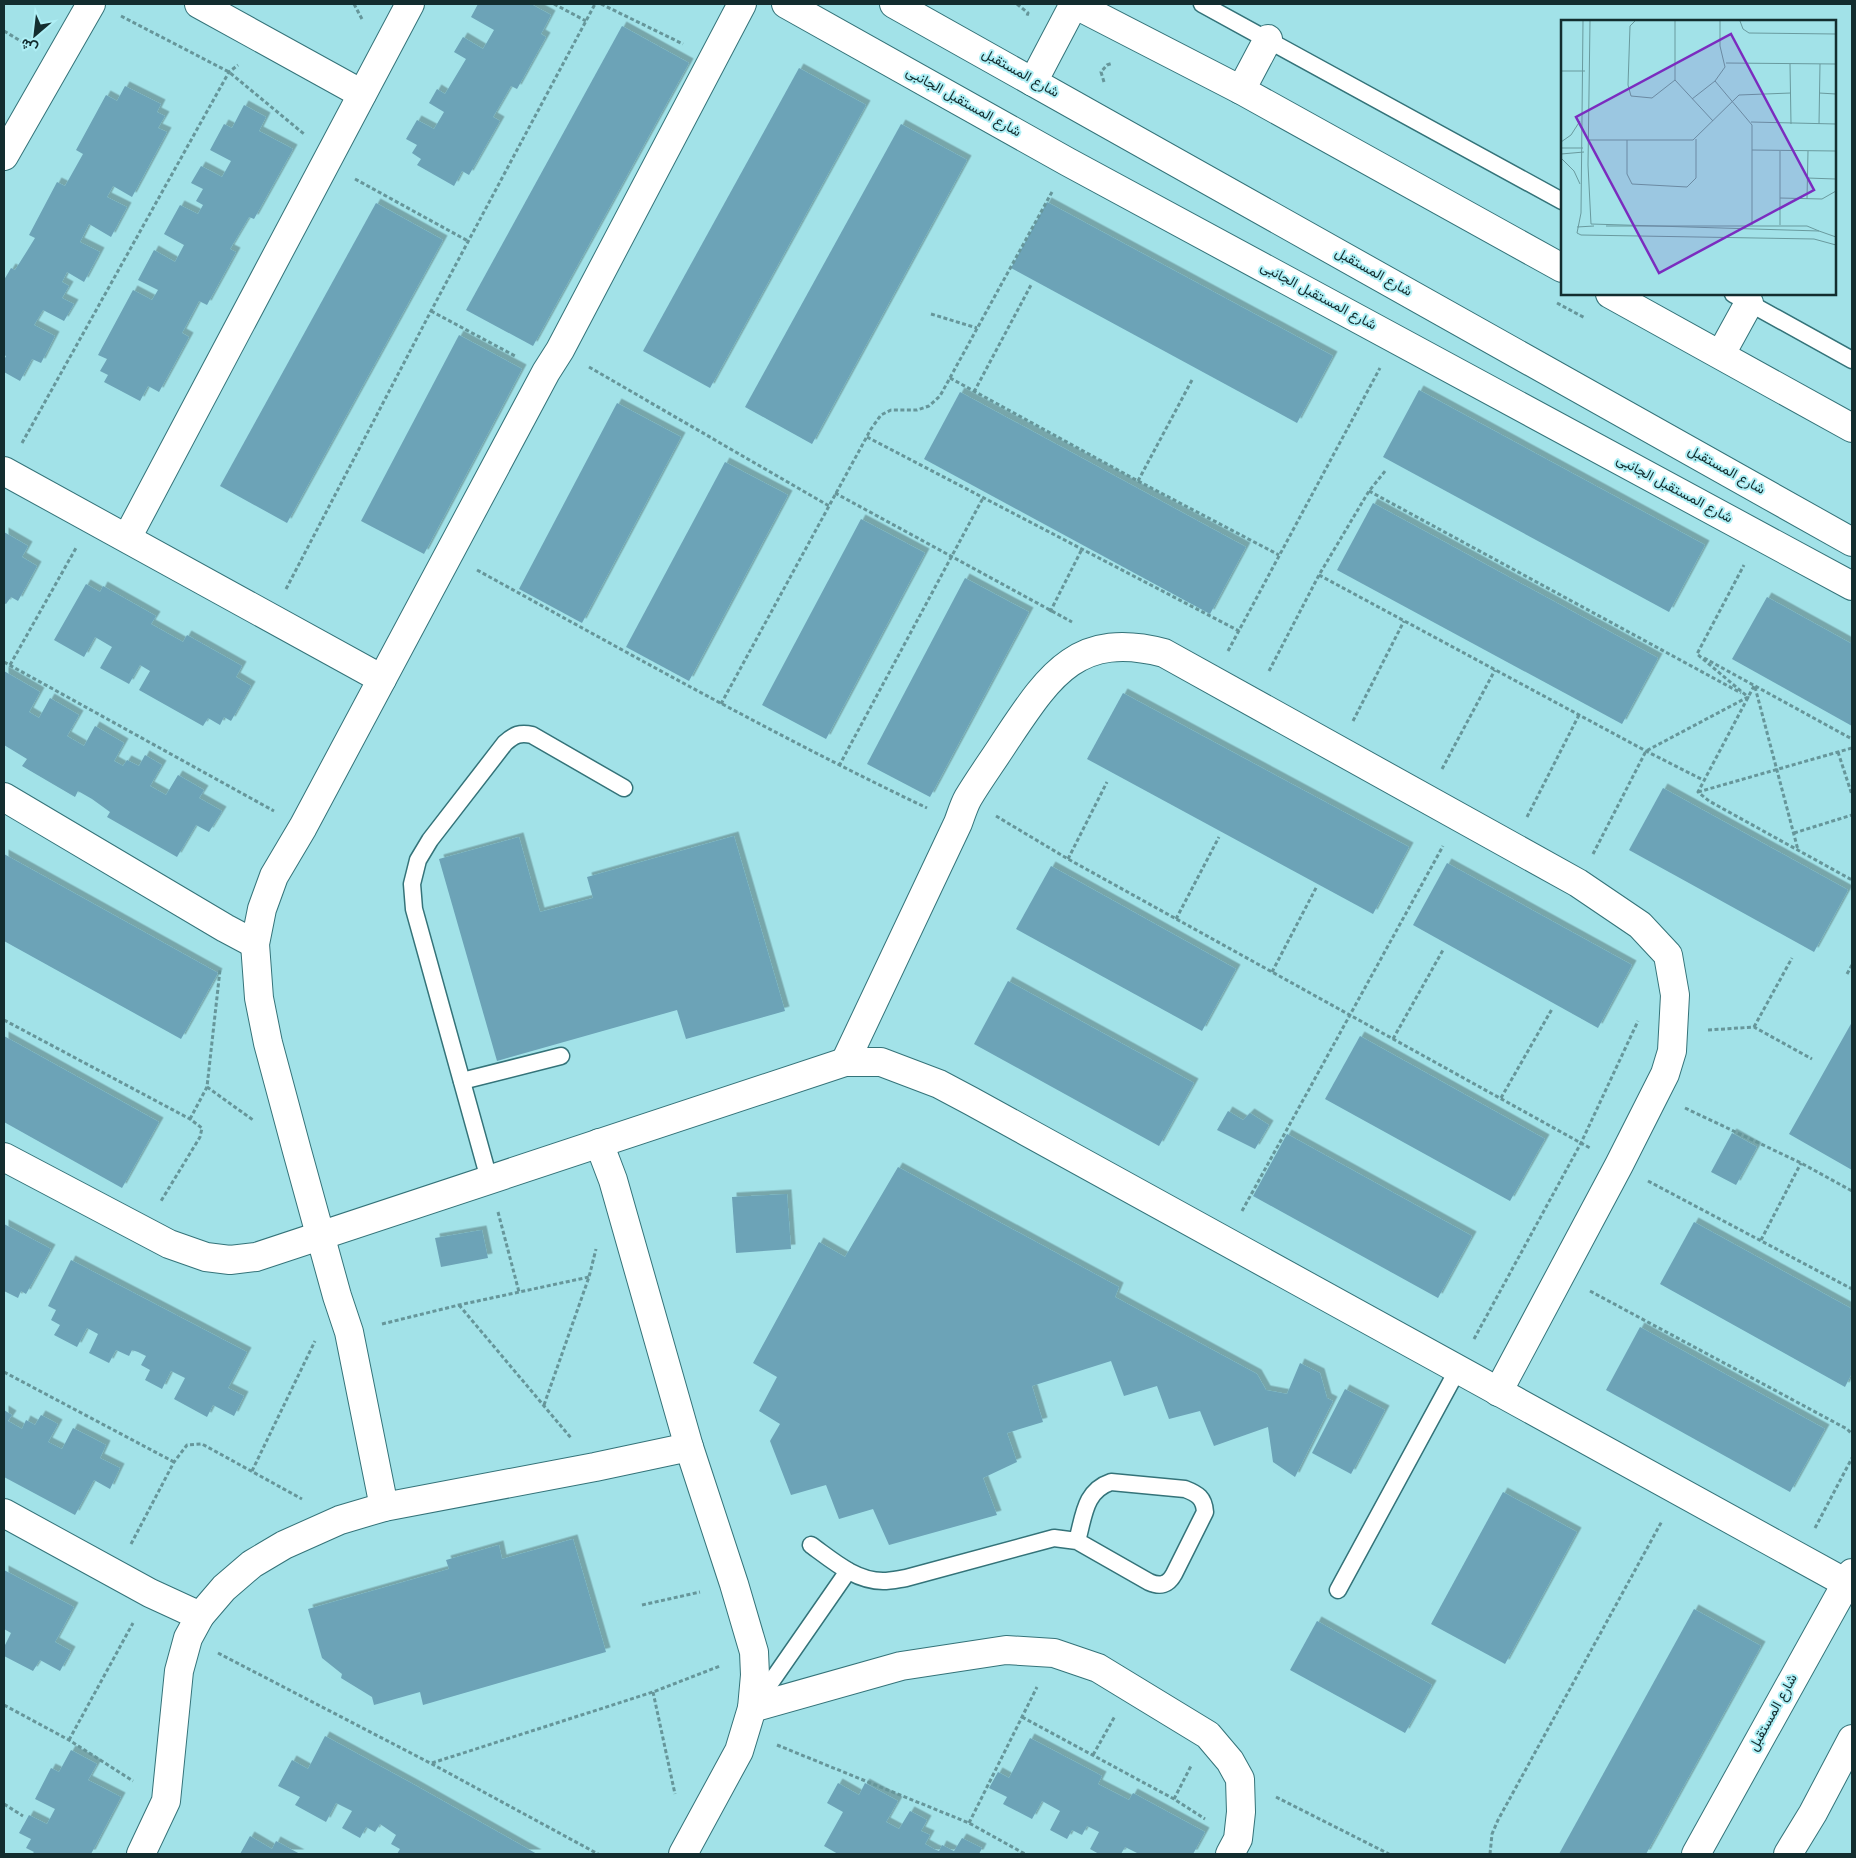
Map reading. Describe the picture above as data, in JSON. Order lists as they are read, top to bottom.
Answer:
{
  "streets": {
    "street": ["شارع المستقبل", "شارع المستقبل الجانبى"]
  },
  "north": "bottom left"
}
